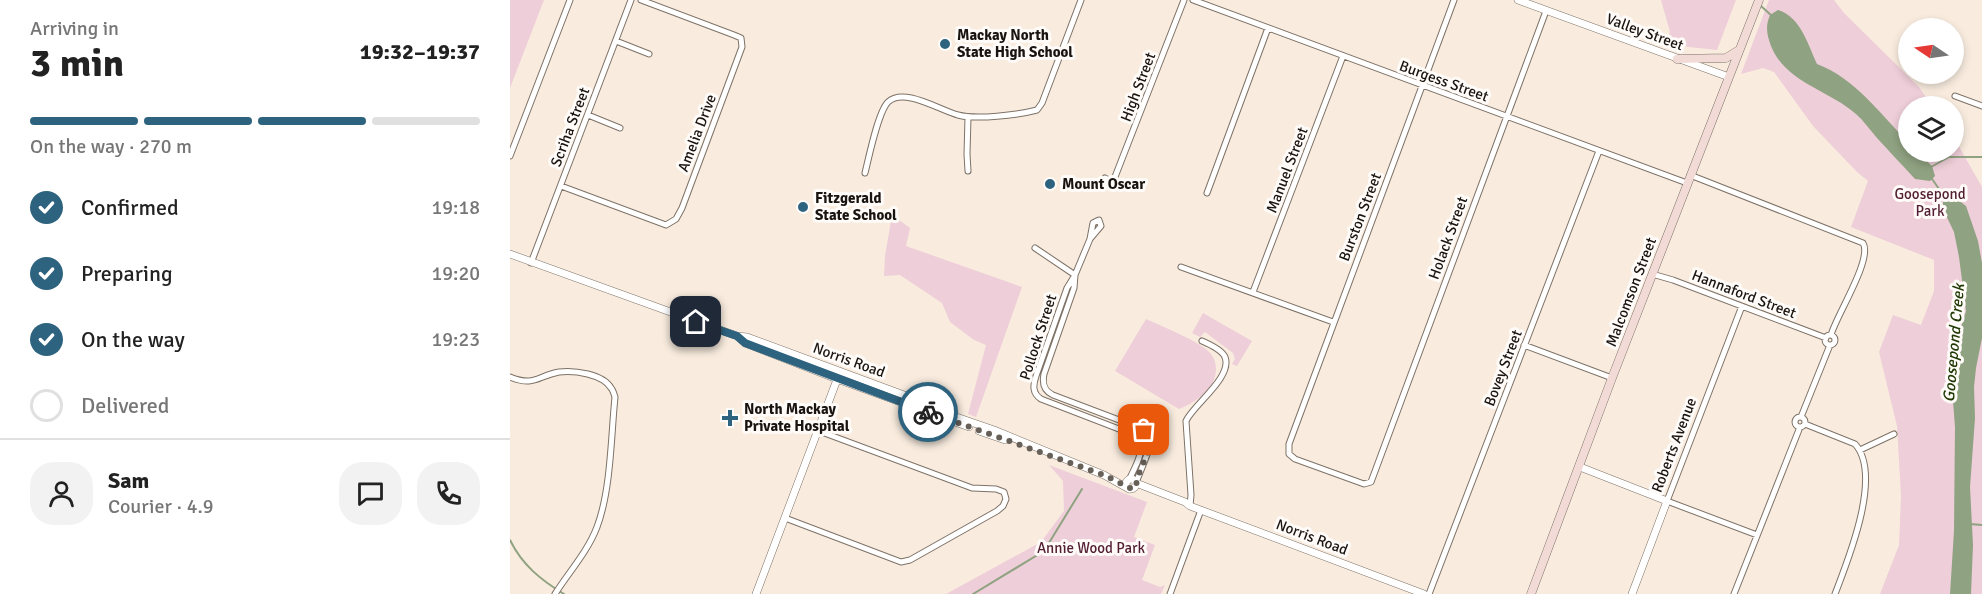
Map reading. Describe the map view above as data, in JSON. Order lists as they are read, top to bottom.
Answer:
{
  "streets": {
    "main road": ["Malcomson Street"],
    "street": [
      "Valley Street",
      "Burgess Street",
      "High Street",
      "Scriha Street",
      "Amelia Drive",
      "Manuel Street",
      "Burston Street",
      "Holack Street",
      "Hannaford Street",
      "Pollock Street",
      "Norris Road",
      "Bovey Street",
      "Roberts Avenue"
    ]
  },
  "crossings": [
    ["Valley Street", "Holack Street"],
    ["Valley Street", "Malcomson Street"],
    ["Burgess Street", "Manuel Street"],
    ["Burgess Street", "Burston Street"],
    ["Burgess Street", "Holack Street"],
    ["Burgess Street", "Malcomson Street"],
    ["Burgess Street", "Hannaford Street"],
    ["Burgess Street", "Bovey Street"],
    ["Scriha Street", "Amelia Drive"],
    ["Scriha Street", "Norris Road"],
    ["Burston Street", "Holack Street"],
    ["Malcomson Street", "Hannaford Street"],
    ["Hannaford Street", "Roberts Avenue"]
  ],
  "water": ["Goosepond Creek"],
  "parks": ["Goosepond Park", "Annie Wood Park"],
  "places": {
    "other": ["Mackay North State High School", "Mount Oscar", "Fitzgerald State School"],
    "health": ["North Mackay Private Hospital"]
  },
  "north": "left",
  "page": {
    "heading": ["3 min", "Arriving in", "19:32–19:37"],
    "panel": ["Sam", "Courier · 4.9"],
    "bar": "On the way · 270 m",
    "list": [
      ["Confirmed", "19:18"],
      ["Preparing", "19:20"],
      ["On the way", "19:23"],
      "Delivered"
    ]
  }
}
